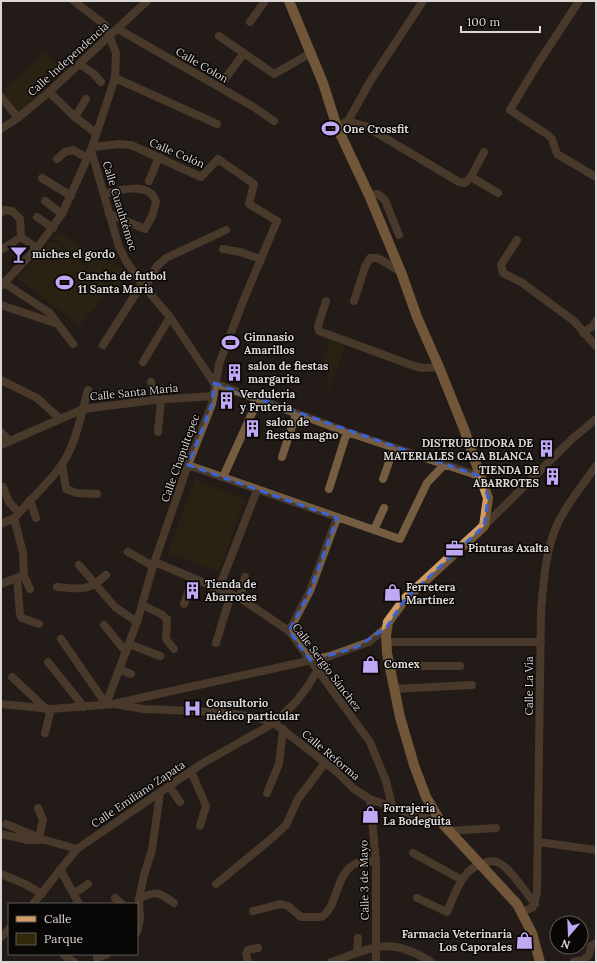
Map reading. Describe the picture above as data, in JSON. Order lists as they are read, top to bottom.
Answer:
{
  "streets": {
    "street": [
      "Calle Independencia",
      "Calle Colon",
      "Calle Colón",
      "Calle Cuauhtémoc",
      "Calle Santa María",
      "Calle Chapultepec",
      "Calle Sergio Sánchez",
      "Calle La Vía",
      "Calle Reforma",
      "Calle Emiliano Zapata",
      "Calle 3 de Mayo"
    ]
  },
  "crossings": [
    ["Calle Independencia", "Calle Colon"],
    ["Calle Colón", "Calle Cuauhtémoc"],
    ["Calle Colón", "Calle Chapultepec"],
    ["Calle Cuauhtémoc", "Calle Chapultepec"],
    ["Calle Santa María", "Calle Chapultepec"],
    ["Calle Chapultepec", "Calle Sergio Sánchez"],
    ["Calle Chapultepec", "Calle Reforma"],
    ["Calle Sergio Sánchez", "Calle Reforma"],
    ["Calle Sergio Sánchez", "Calle Emiliano Zapata"],
    ["Calle Reforma", "Calle Emiliano Zapata"],
    ["Calle Reforma", "Calle 3 de Mayo"]
  ],
  "places": {
    "sports": ["One Crossfit", "Cancha de futbol 11 Santa Maria", "Gimnasio Amarillos"],
    "bar": ["miches el gordo"],
    "building": [
      "salon de fiestas margarita",
      "Verduleria y Fruteria",
      "salon de fiestas magno",
      "DISTRUBUIDORA DE MATERIALES CASA BLANCA",
      "TIENDA DE ABARROTES",
      "Tienda de Abarrotes"
    ],
    "office": ["Pinturas Axalta"],
    "shop": [
      "Ferretera Martínez",
      "Comex",
      "Forrajeria La Bodeguita",
      "Farmacia Veterinaria Los Caporales"
    ],
    "hospital": ["Consultorio médico particular"]
  },
  "legend": ["Calle", "Parque"],
  "scale_bar": "100 m",
  "north": "bottom"
}
